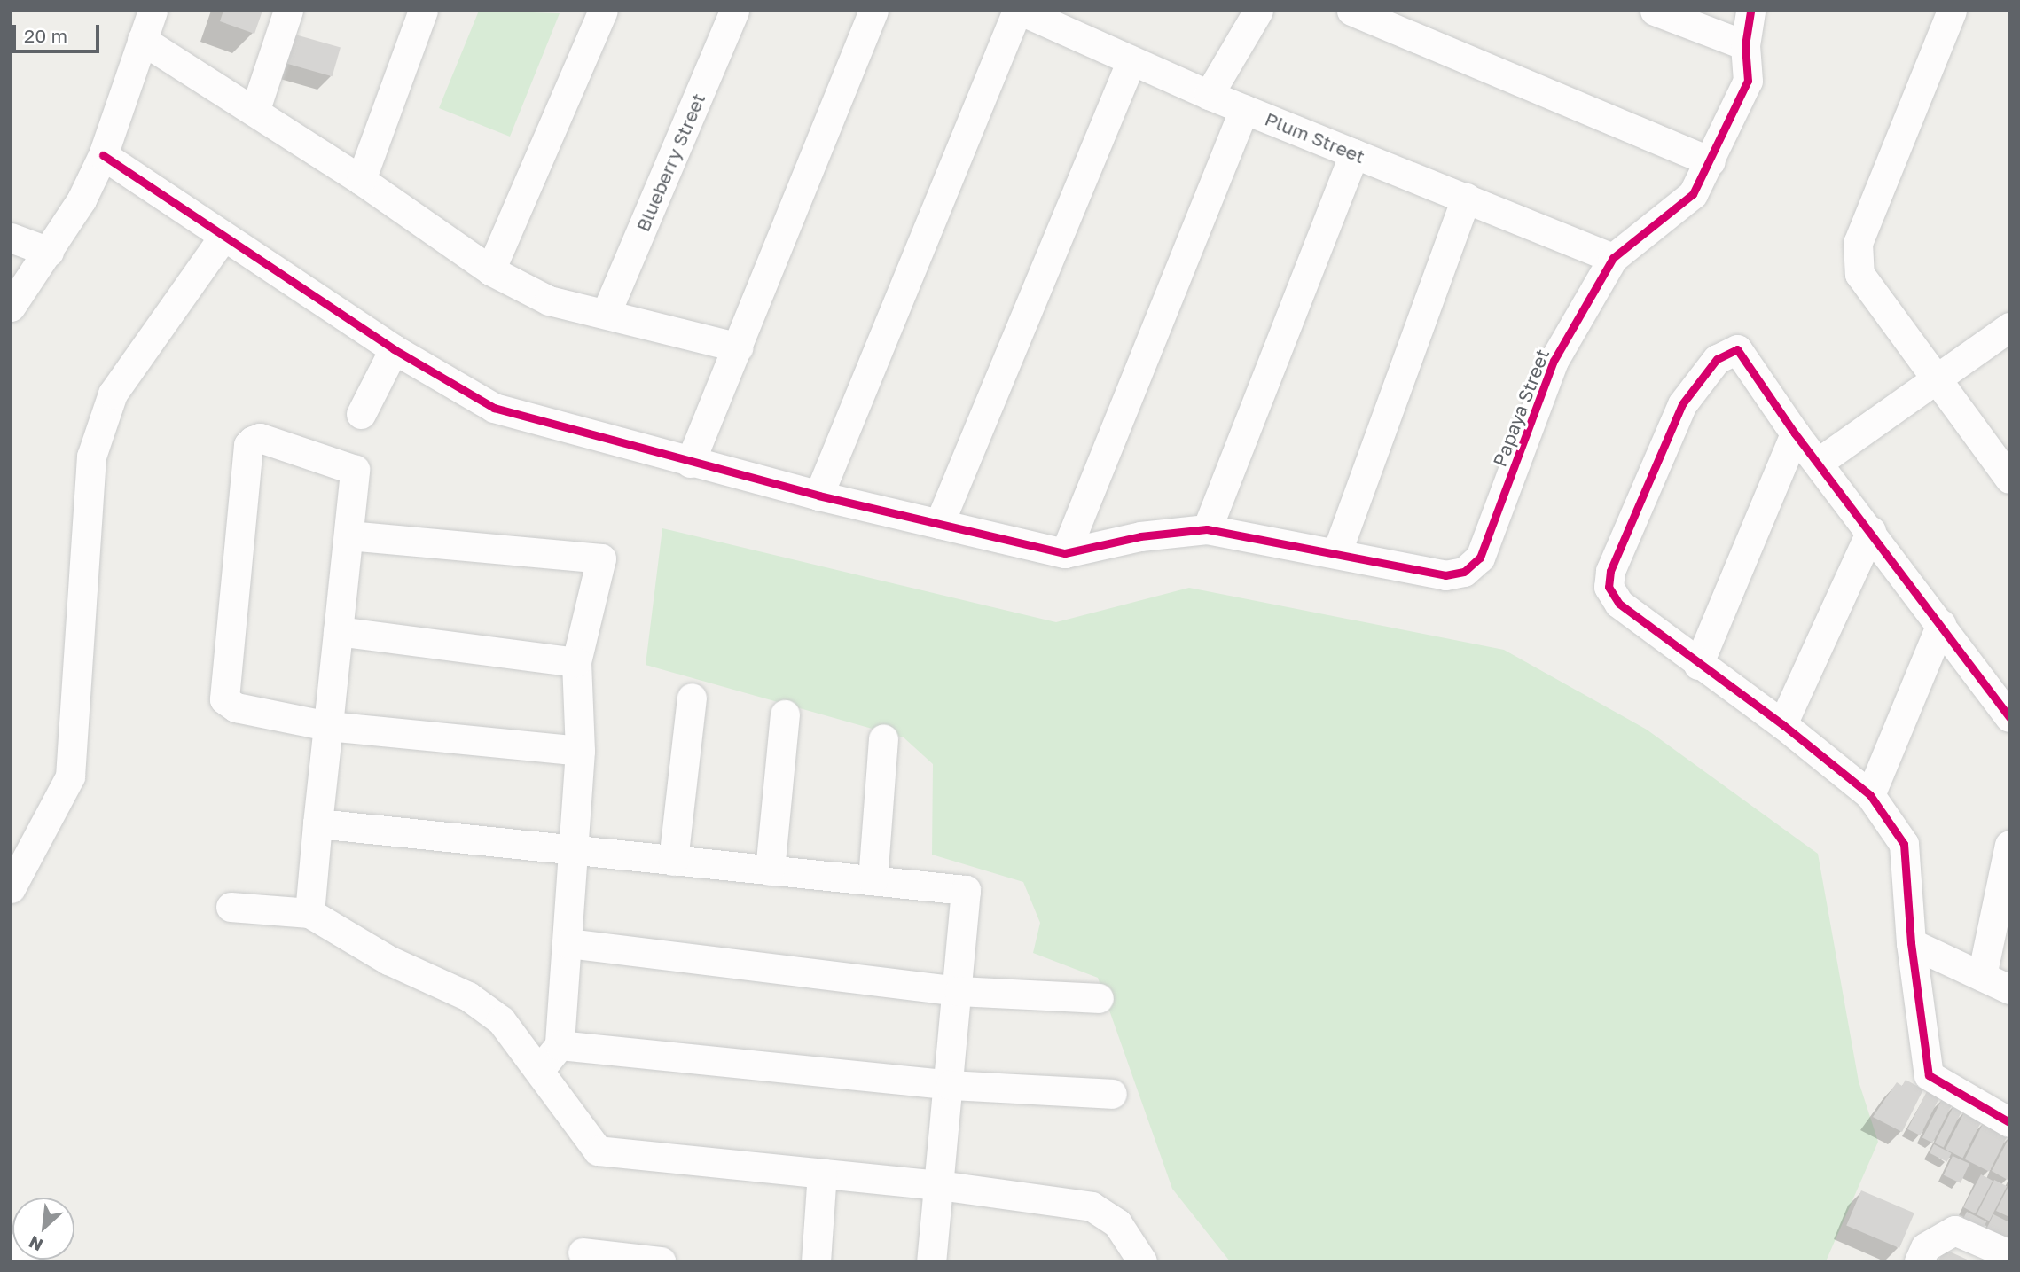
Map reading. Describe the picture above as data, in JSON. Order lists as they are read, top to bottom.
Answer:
{
  "streets": {
    "street": ["Plum Street", "Blueberry Street", "Papaya Street"]
  },
  "crossings": [
    ["Plum Street", "Papaya Street"]
  ],
  "scale_bar": "20 m",
  "north": "bottom left"
}
